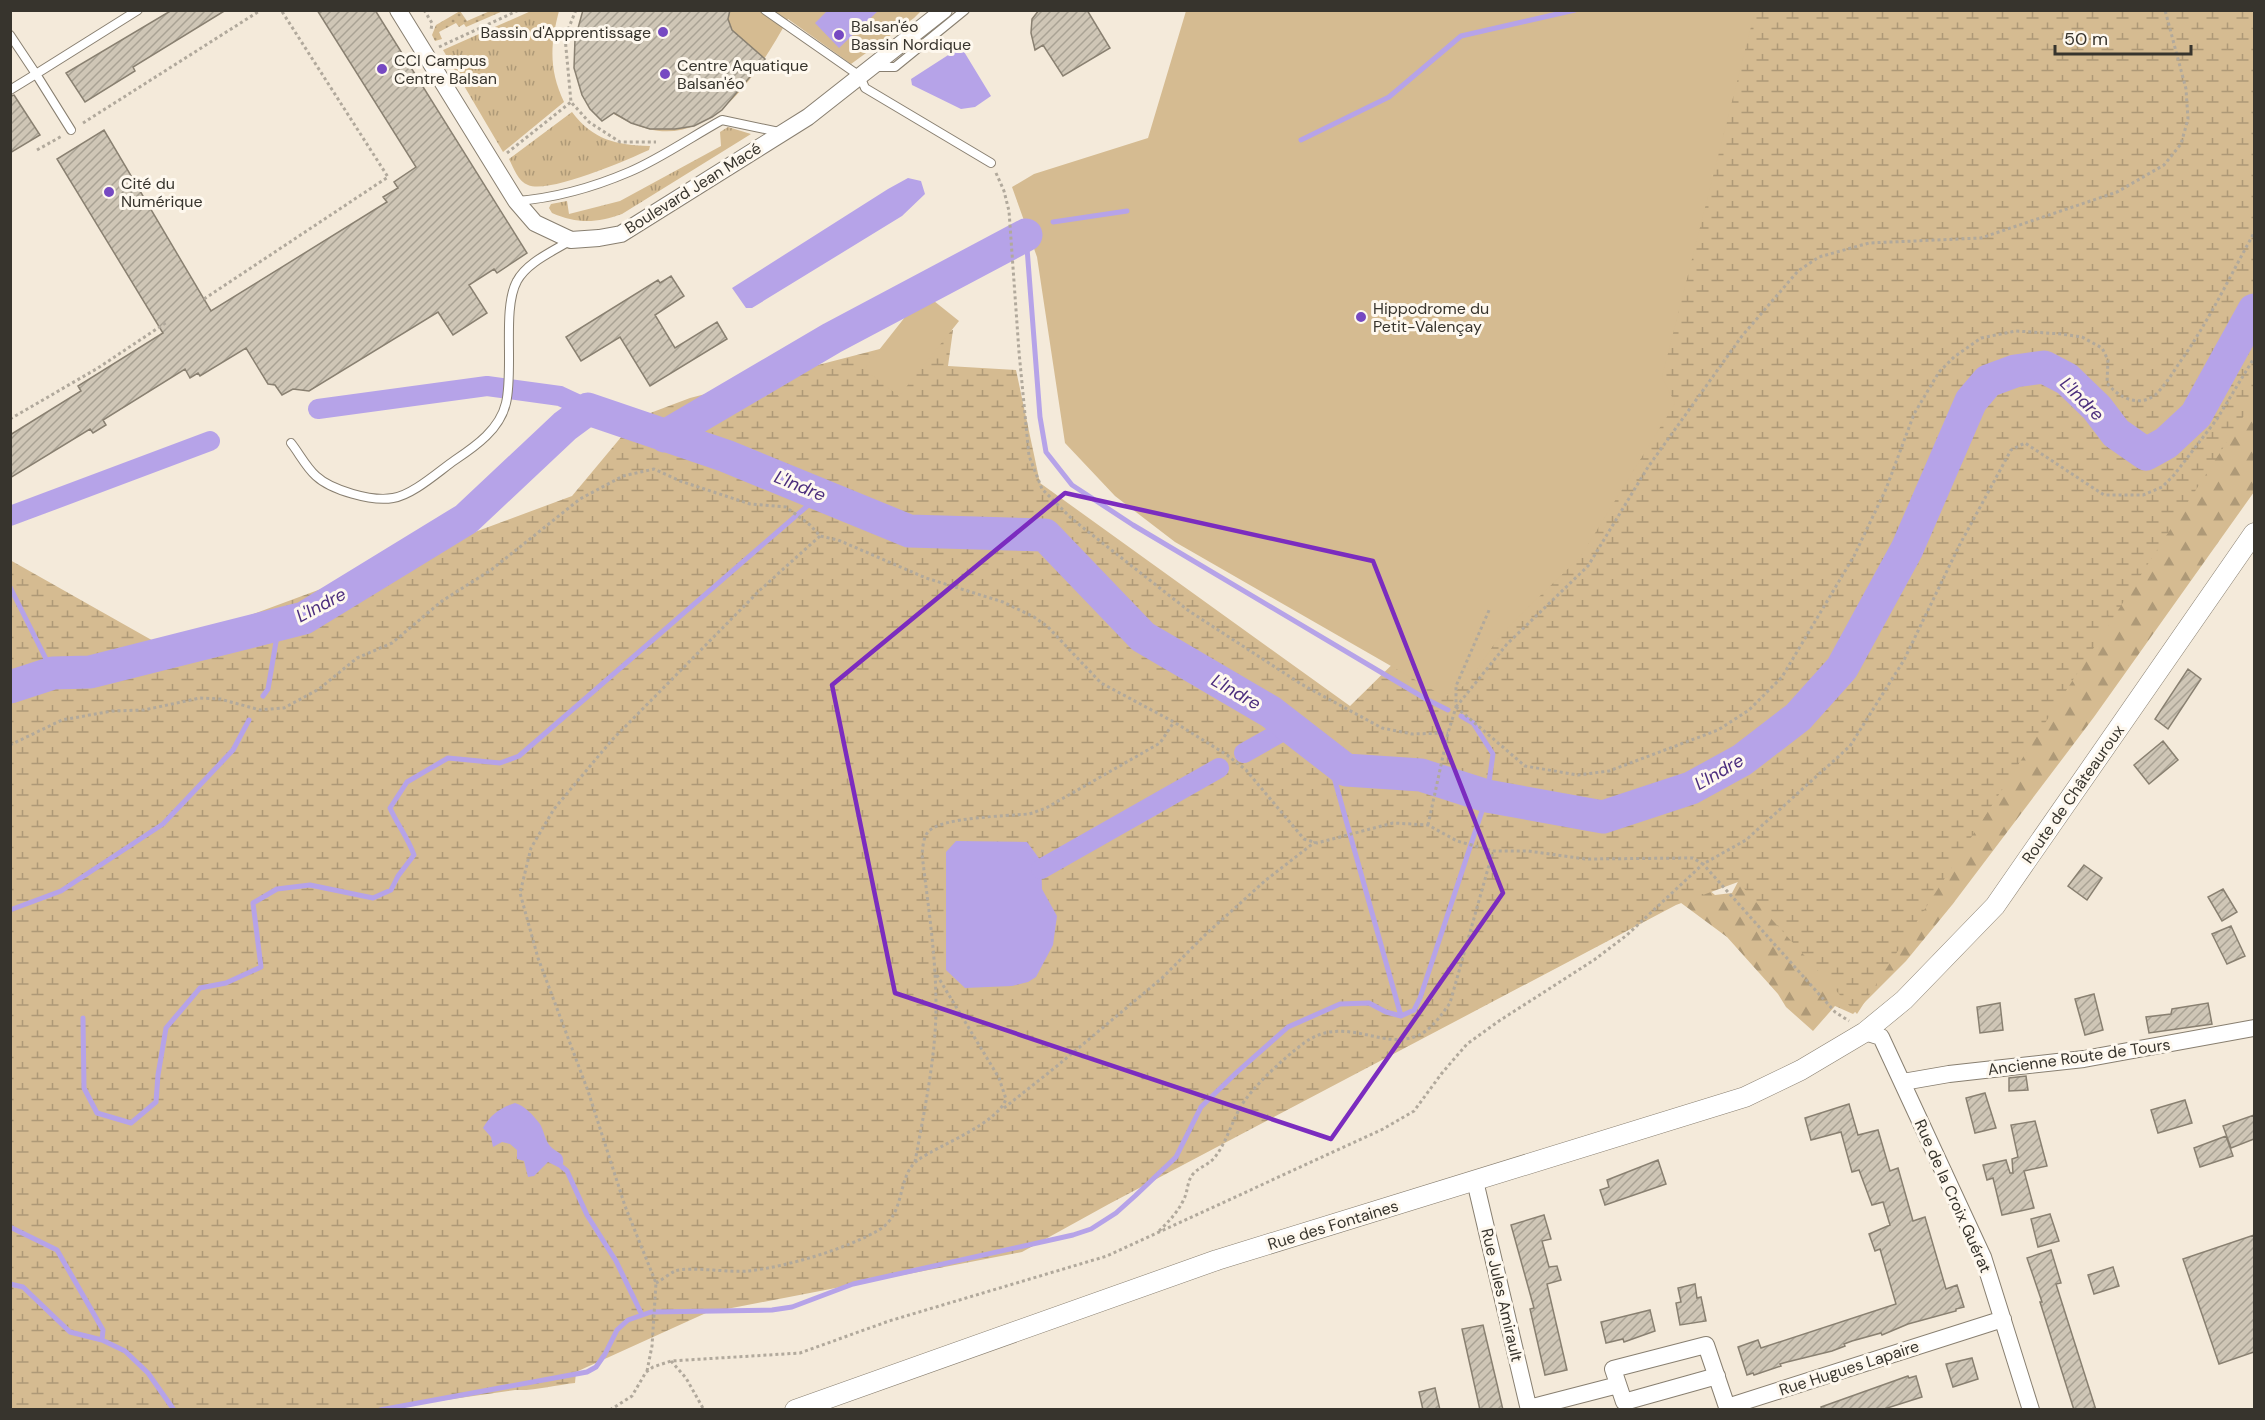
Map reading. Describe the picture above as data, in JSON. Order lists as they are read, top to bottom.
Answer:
{
  "streets": {
    "street": [
      "Boulevard Jean Macé",
      "Route de Châteauroux",
      "Ancienne Route de Tours",
      "Rue de la Croix Guérat",
      "Rue des Fontaines",
      "Rue Jules Amirault",
      "Rue Hugues Lapaire"
    ]
  },
  "crossings": [
    ["Route de Châteauroux", "Rue de la Croix Guérat"],
    ["Route de Châteauroux", "Rue des Fontaines"],
    ["Ancienne Route de Tours", "Rue de la Croix Guérat"],
    ["Rue de la Croix Guérat", "Rue des Fontaines"],
    ["Rue de la Croix Guérat", "Rue Hugues Lapaire"],
    ["Rue des Fontaines", "Rue Jules Amirault"]
  ],
  "water": ["L'Indre"],
  "places": [
    "Bassin d'Apprentissage",
    "Balsan'éo Bassin Nordique",
    "CCI Campus Centre Balsan",
    "Centre Aquatique Balsan'éo",
    "Cité du Numérique",
    "Hippodrome du Petit-Valençay"
  ],
  "scale_bar": "50 m"
}
